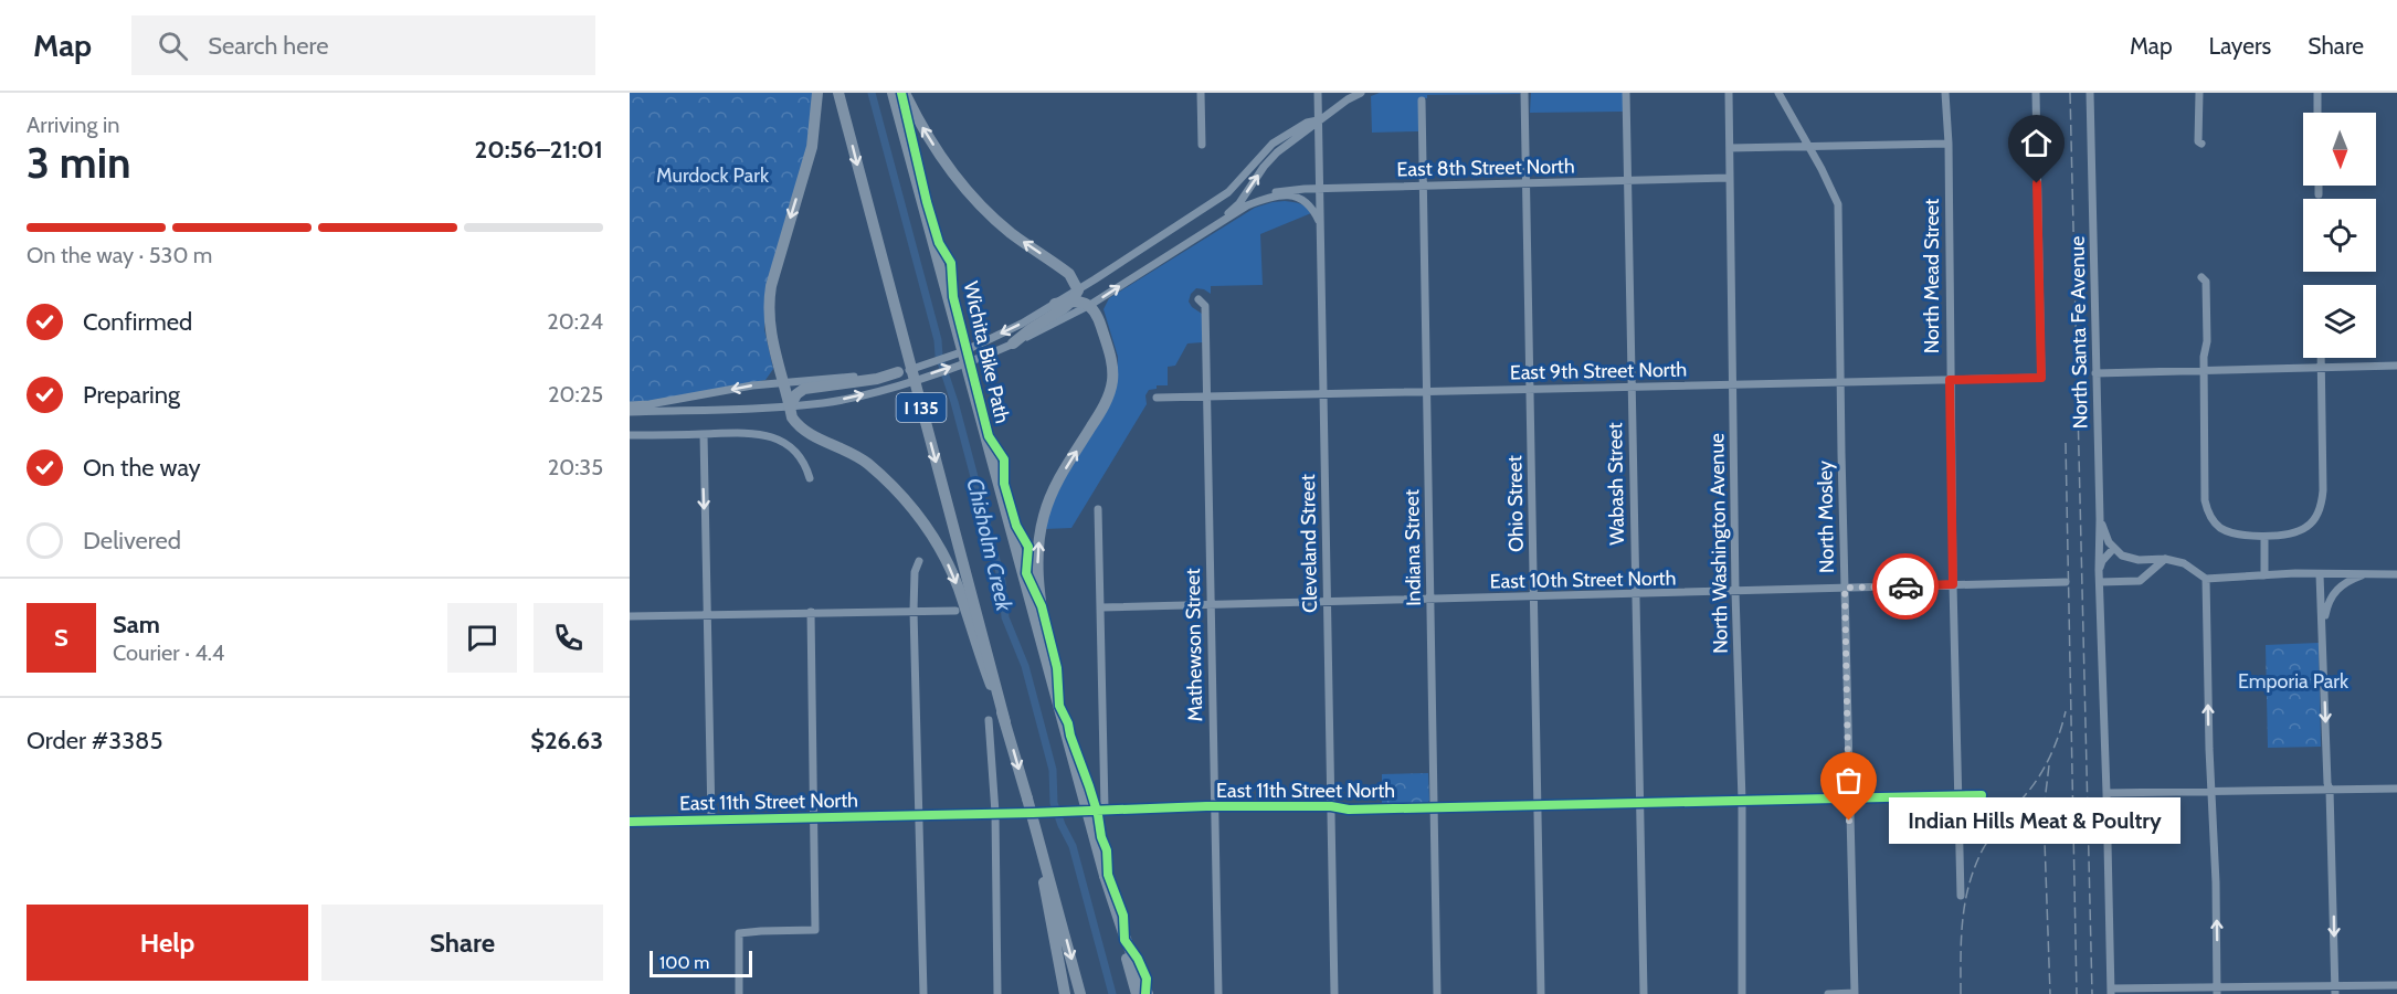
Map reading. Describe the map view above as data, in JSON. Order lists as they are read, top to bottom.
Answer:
{
  "streets": {
    "highway": ["I 135"],
    "street": [
      "East 8th Street North",
      "North Mead Street",
      "North Santa Fe Avenue",
      "East 9th Street North",
      "Wabash Street",
      "Ohio Street",
      "North Mosley",
      "Cleveland Street",
      "North Washington Avenue",
      "Indiana Street",
      "East 10th Street North",
      "Mathewson Street",
      "East 11th Street North"
    ],
    "cycle path": ["Wichita Bike Path"]
  },
  "crossings": [
    ["East 8th Street North", "Wabash Street"],
    ["East 8th Street North", "Ohio Street"],
    ["East 8th Street North", "Cleveland Street"],
    ["East 8th Street North", "North Washington Avenue"],
    ["East 8th Street North", "Indiana Street"],
    ["North Mead Street", "East 9th Street North"],
    ["North Mead Street", "East 10th Street North"],
    ["North Mead Street", "East 11th Street North"],
    ["North Santa Fe Avenue", "East 9th Street North"],
    ["East 9th Street North", "Wabash Street"],
    ["East 9th Street North", "Ohio Street"],
    ["East 9th Street North", "North Mosley"],
    ["East 9th Street North", "Cleveland Street"],
    ["East 9th Street North", "North Washington Avenue"],
    ["East 9th Street North", "Indiana Street"],
    ["East 9th Street North", "Mathewson Street"],
    ["Wabash Street", "East 10th Street North"],
    ["Wabash Street", "East 11th Street North"],
    ["Ohio Street", "East 10th Street North"],
    ["Ohio Street", "East 11th Street North"],
    ["North Mosley", "East 10th Street North"],
    ["North Mosley", "East 11th Street North"],
    ["Cleveland Street", "East 10th Street North"],
    ["Cleveland Street", "East 11th Street North"],
    ["North Washington Avenue", "East 10th Street North"],
    ["North Washington Avenue", "East 11th Street North"],
    ["Indiana Street", "East 10th Street North"],
    ["Indiana Street", "East 11th Street North"],
    ["East 10th Street North", "Mathewson Street"],
    ["Mathewson Street", "East 11th Street North"]
  ],
  "water": ["Chisholm Creek"],
  "parks": ["Murdock Park", "Emporia Park"],
  "places": ["Indian Hills Meat & Poultry"],
  "scale_bar": "100 m",
  "north": "bottom",
  "page": {
    "header": "Map",
    "search": "Search here",
    "nav": ["Map", "Layers", "Share"],
    "heading": ["3 min", "Arriving in", "20:56–21:01"],
    "panel": [
      "Sam",
      "Courier · 4.4",
      "Order #3385",
      "$26.63"
    ],
    "bar": "On the way · 530 m",
    "list": [
      ["Confirmed", "20:24"],
      ["Preparing", "20:25"],
      ["On the way", "20:35"],
      "Delivered"
    ],
    "round": "S",
    "bubble": "Indian Hills Meat & Poultry",
    "buttons": ["Help", "Share"],
    "scale": "100 m"
  }
}
